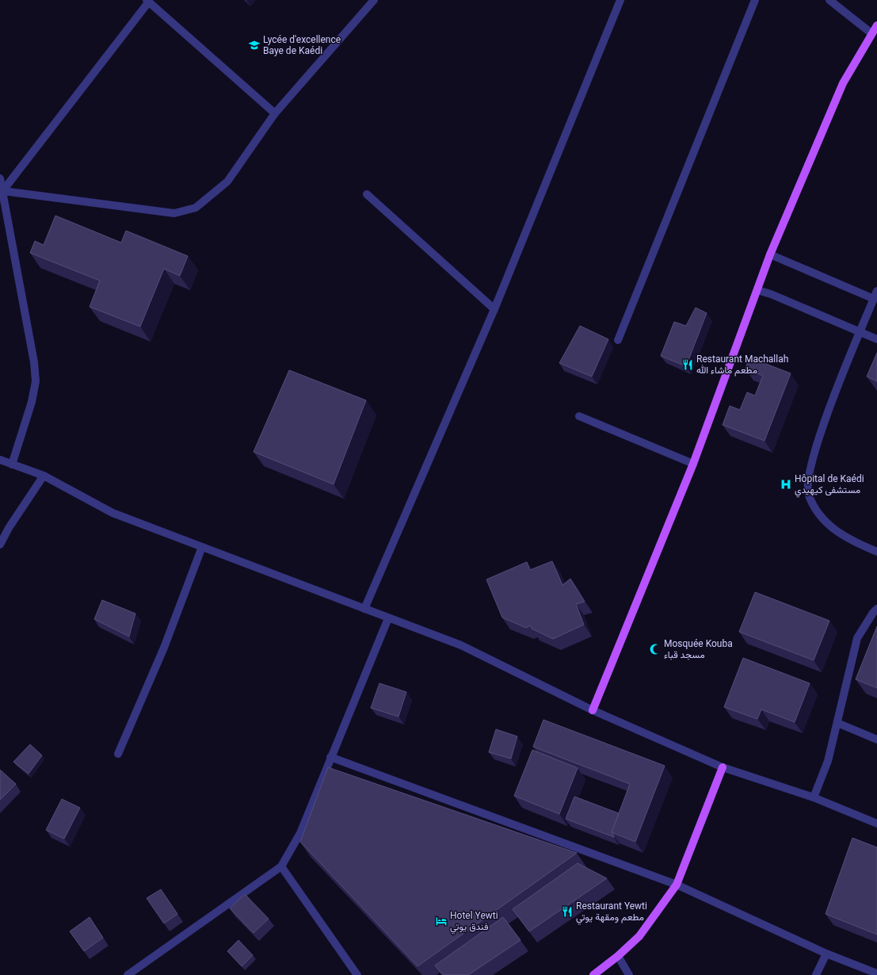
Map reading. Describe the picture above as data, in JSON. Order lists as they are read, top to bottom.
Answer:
{
  "places": {
    "school or university": ["Lycée d'excellence Baye de Kaédi"],
    "restaurant": ["Restaurant Machallah مطعم ماشاء الله", "Restaurant Yewti مطعم ومقهة يوتي"],
    "hospital": ["Hôpital de Kaédi مستشفى كيهيدي"],
    "mosque": ["Mosquée Kouba مسجد قباء"],
    "hotel": ["Hotel Yewti فندق يوتي"]
  }
}
